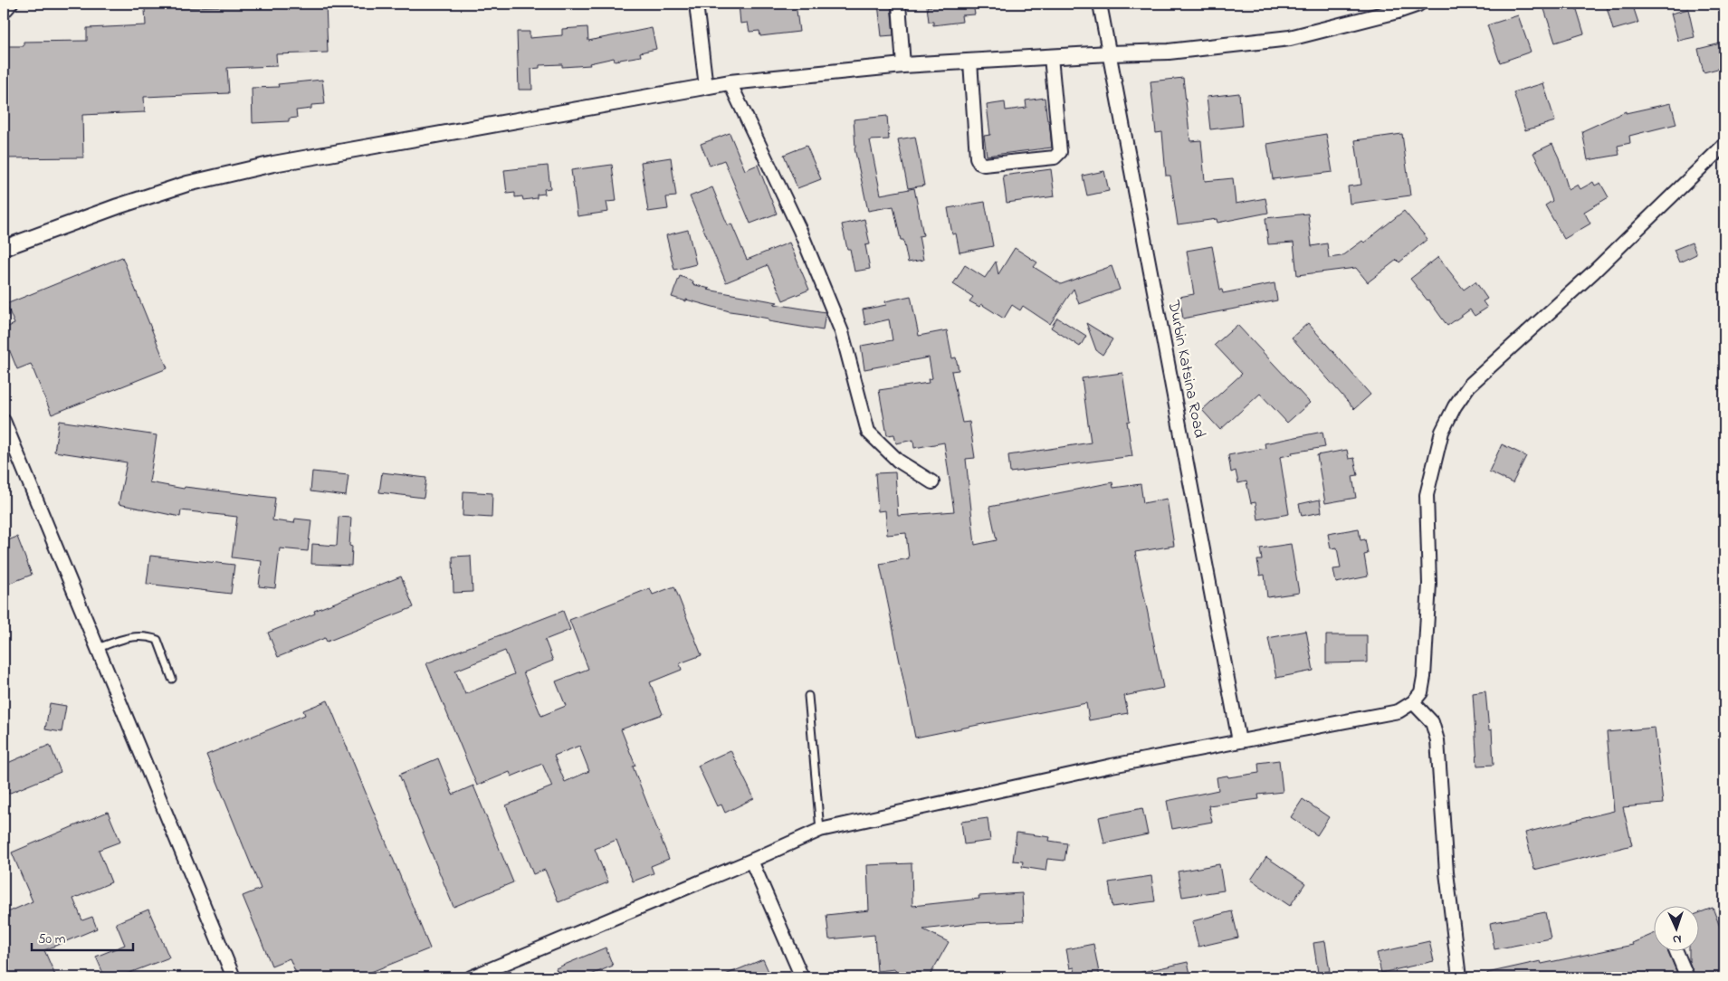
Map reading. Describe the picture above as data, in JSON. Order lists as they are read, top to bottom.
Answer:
{
  "streets": {
    "street": ["Durbin Katsina Road"]
  },
  "scale_bar": "50 m",
  "north": "bottom"
}
